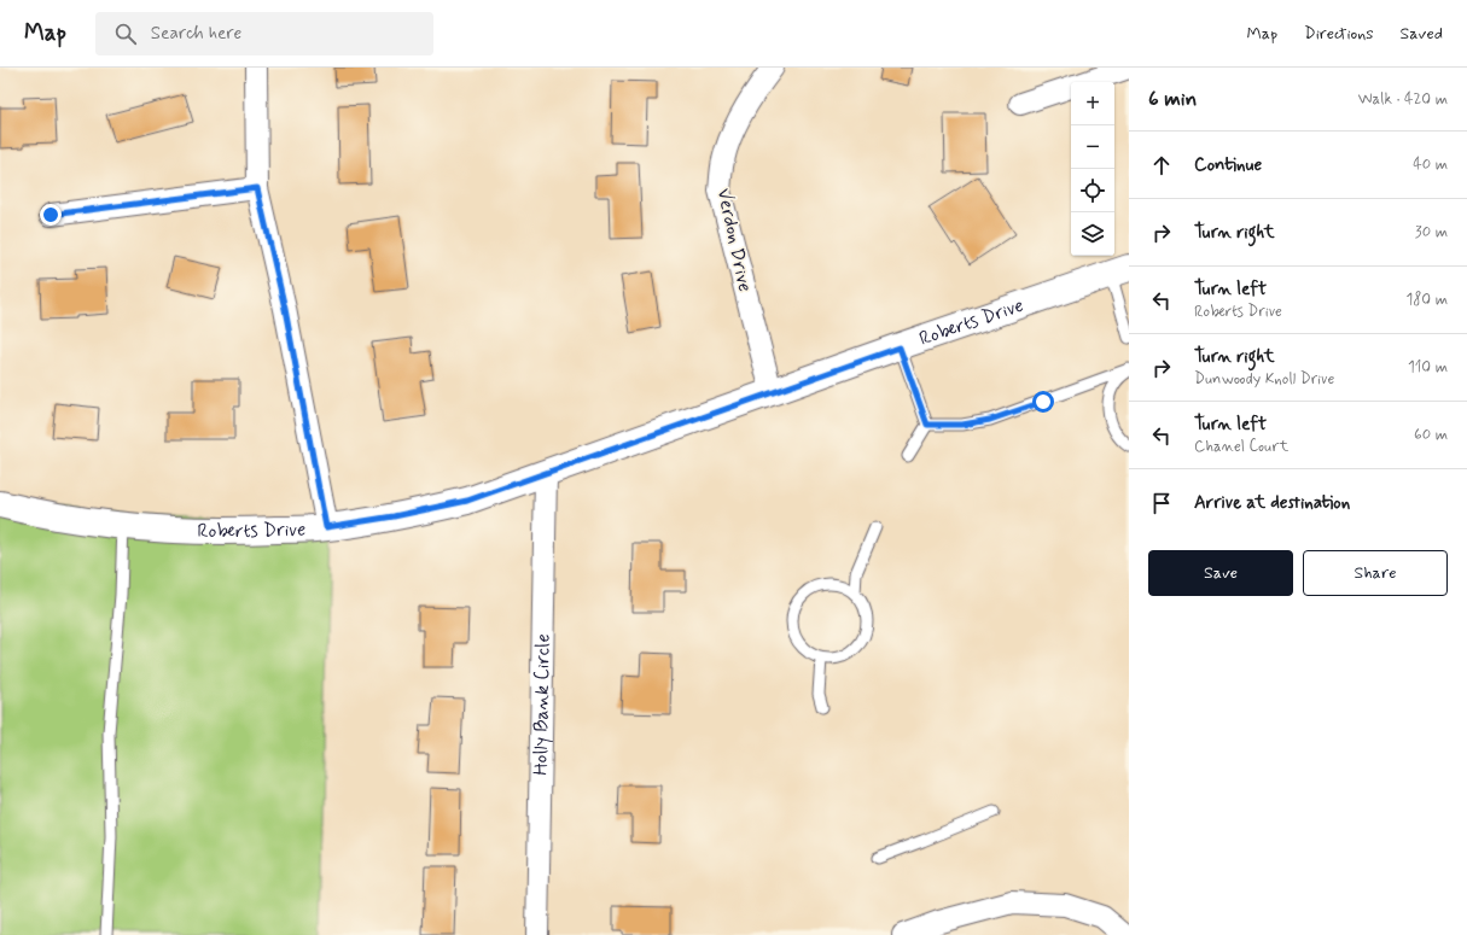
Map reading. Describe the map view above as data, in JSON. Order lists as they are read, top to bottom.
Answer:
{
  "streets": {
    "street": ["Verdon Drive", "Roberts Drive", "Holly Bank Circle"]
  },
  "crossings": [
    ["Verdon Drive", "Roberts Drive"],
    ["Roberts Drive", "Holly Bank Circle"]
  ],
  "page": {
    "header": "Map",
    "search": "Search here",
    "nav": ["Map", "Directions", "Saved"],
    "heading": ["6 min", "Walk · 420 m"],
    "map_buttons": ["+", "−"],
    "list": [
      ["Continue", "40 m"],
      ["Turn right", "30 m"],
      ["Turn left", "Roberts Drive", "180 m"],
      ["Turn right", "Dunwoody Knoll Drive", "110 m"],
      ["Turn left", "Chanel Court", "60 m"],
      "Arrive at destination"
    ],
    "buttons": ["Save", "Share"]
  }
}
